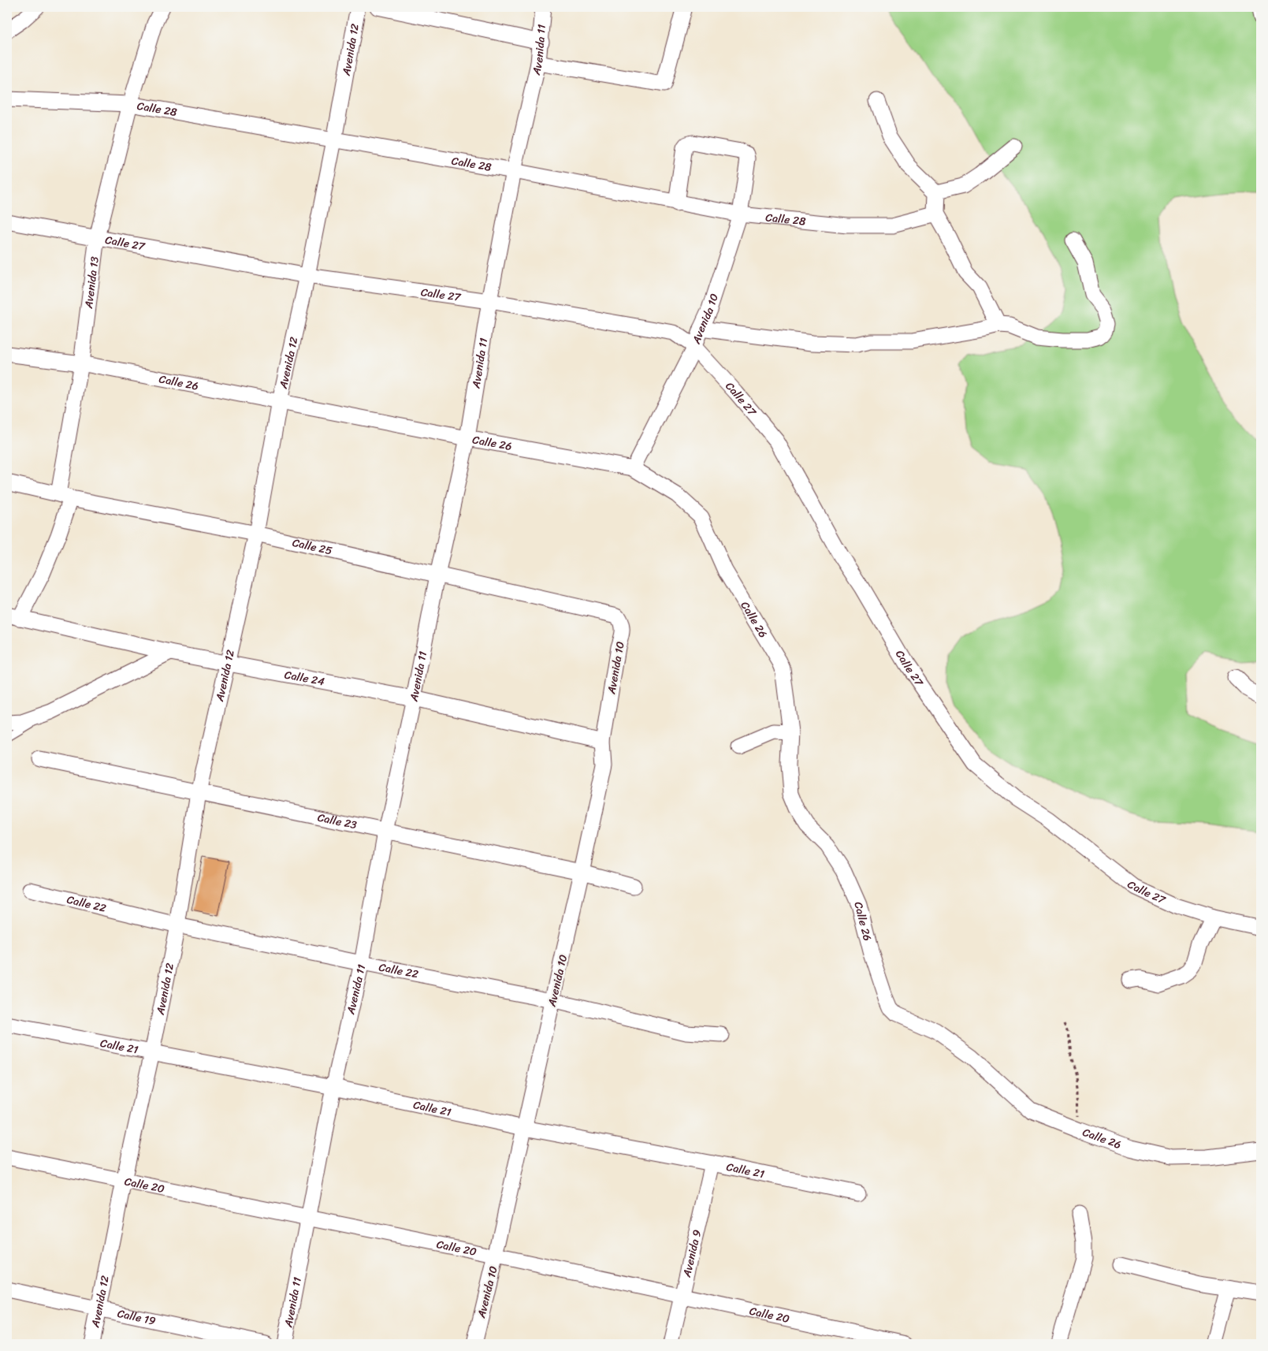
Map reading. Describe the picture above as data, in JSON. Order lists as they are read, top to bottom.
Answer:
{
  "streets": {
    "street": [
      "Avenida 12",
      "Avenida 11",
      "Calle 28",
      "Calle 27",
      "Avenida 13",
      "Avenida 10",
      "Calle 26",
      "Calle 25",
      "Calle 24",
      "Calle 23",
      "Calle 22",
      "Calle 21",
      "Calle 20",
      "Avenida 9",
      "Calle 19"
    ]
  },
  "crossings": [
    ["Avenida 12", "Calle 28"],
    ["Avenida 12", "Calle 27"],
    ["Avenida 12", "Calle 26"],
    ["Avenida 12", "Calle 25"],
    ["Avenida 12", "Calle 24"],
    ["Avenida 12", "Calle 23"],
    ["Avenida 12", "Calle 22"],
    ["Avenida 12", "Calle 21"],
    ["Avenida 12", "Calle 20"],
    ["Avenida 12", "Calle 19"],
    ["Avenida 11", "Calle 28"],
    ["Avenida 11", "Calle 27"],
    ["Avenida 11", "Calle 26"],
    ["Avenida 11", "Calle 25"],
    ["Avenida 11", "Calle 24"],
    ["Avenida 11", "Calle 23"],
    ["Avenida 11", "Calle 22"],
    ["Avenida 11", "Calle 21"],
    ["Avenida 11", "Calle 20"],
    ["Calle 28", "Avenida 13"],
    ["Calle 28", "Avenida 10"],
    ["Calle 27", "Avenida 13"],
    ["Calle 27", "Avenida 10"],
    ["Avenida 13", "Calle 26"],
    ["Avenida 13", "Calle 25"],
    ["Avenida 13", "Calle 24"],
    ["Avenida 10", "Calle 26"],
    ["Avenida 10", "Calle 25"],
    ["Avenida 10", "Calle 24"],
    ["Avenida 10", "Calle 23"],
    ["Avenida 10", "Calle 22"],
    ["Avenida 10", "Calle 21"],
    ["Avenida 10", "Calle 20"],
    ["Calle 21", "Avenida 9"],
    ["Calle 20", "Avenida 9"]
  ]
}
